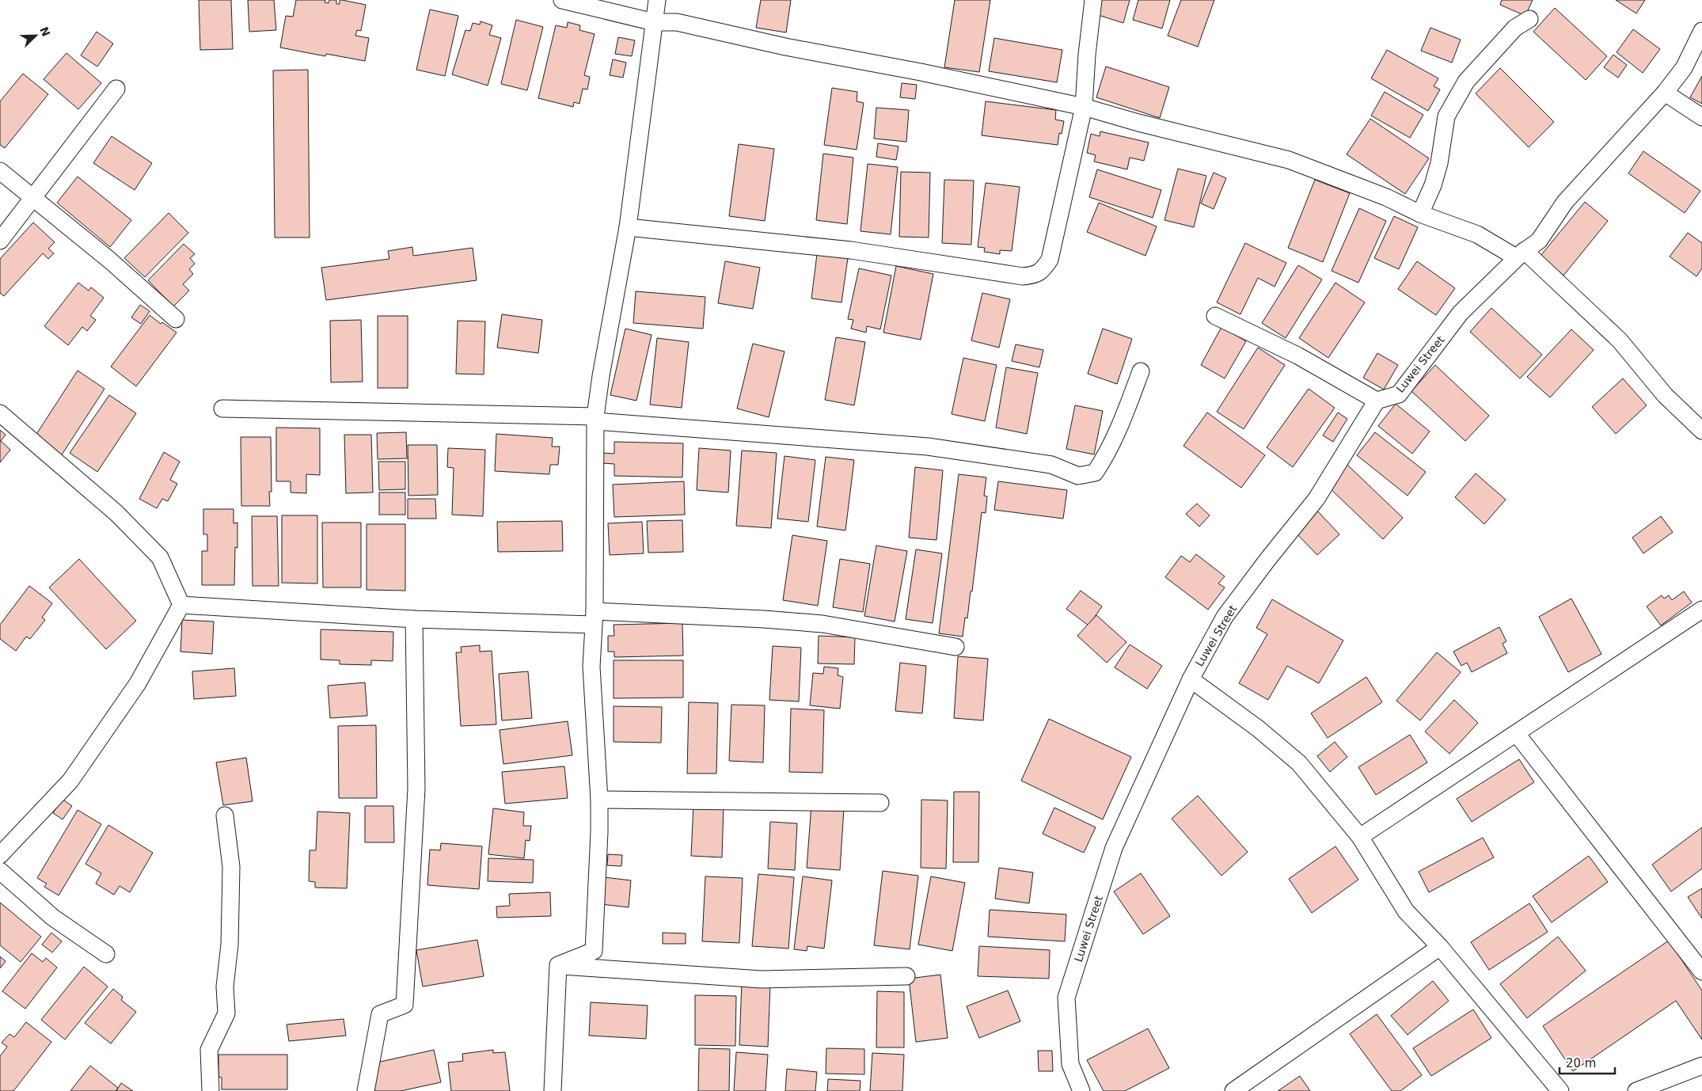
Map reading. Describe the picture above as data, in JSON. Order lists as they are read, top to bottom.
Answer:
{
  "streets": {
    "street": ["Luwei Street"]
  },
  "scale_bar": "20 m",
  "north": "top right"
}
